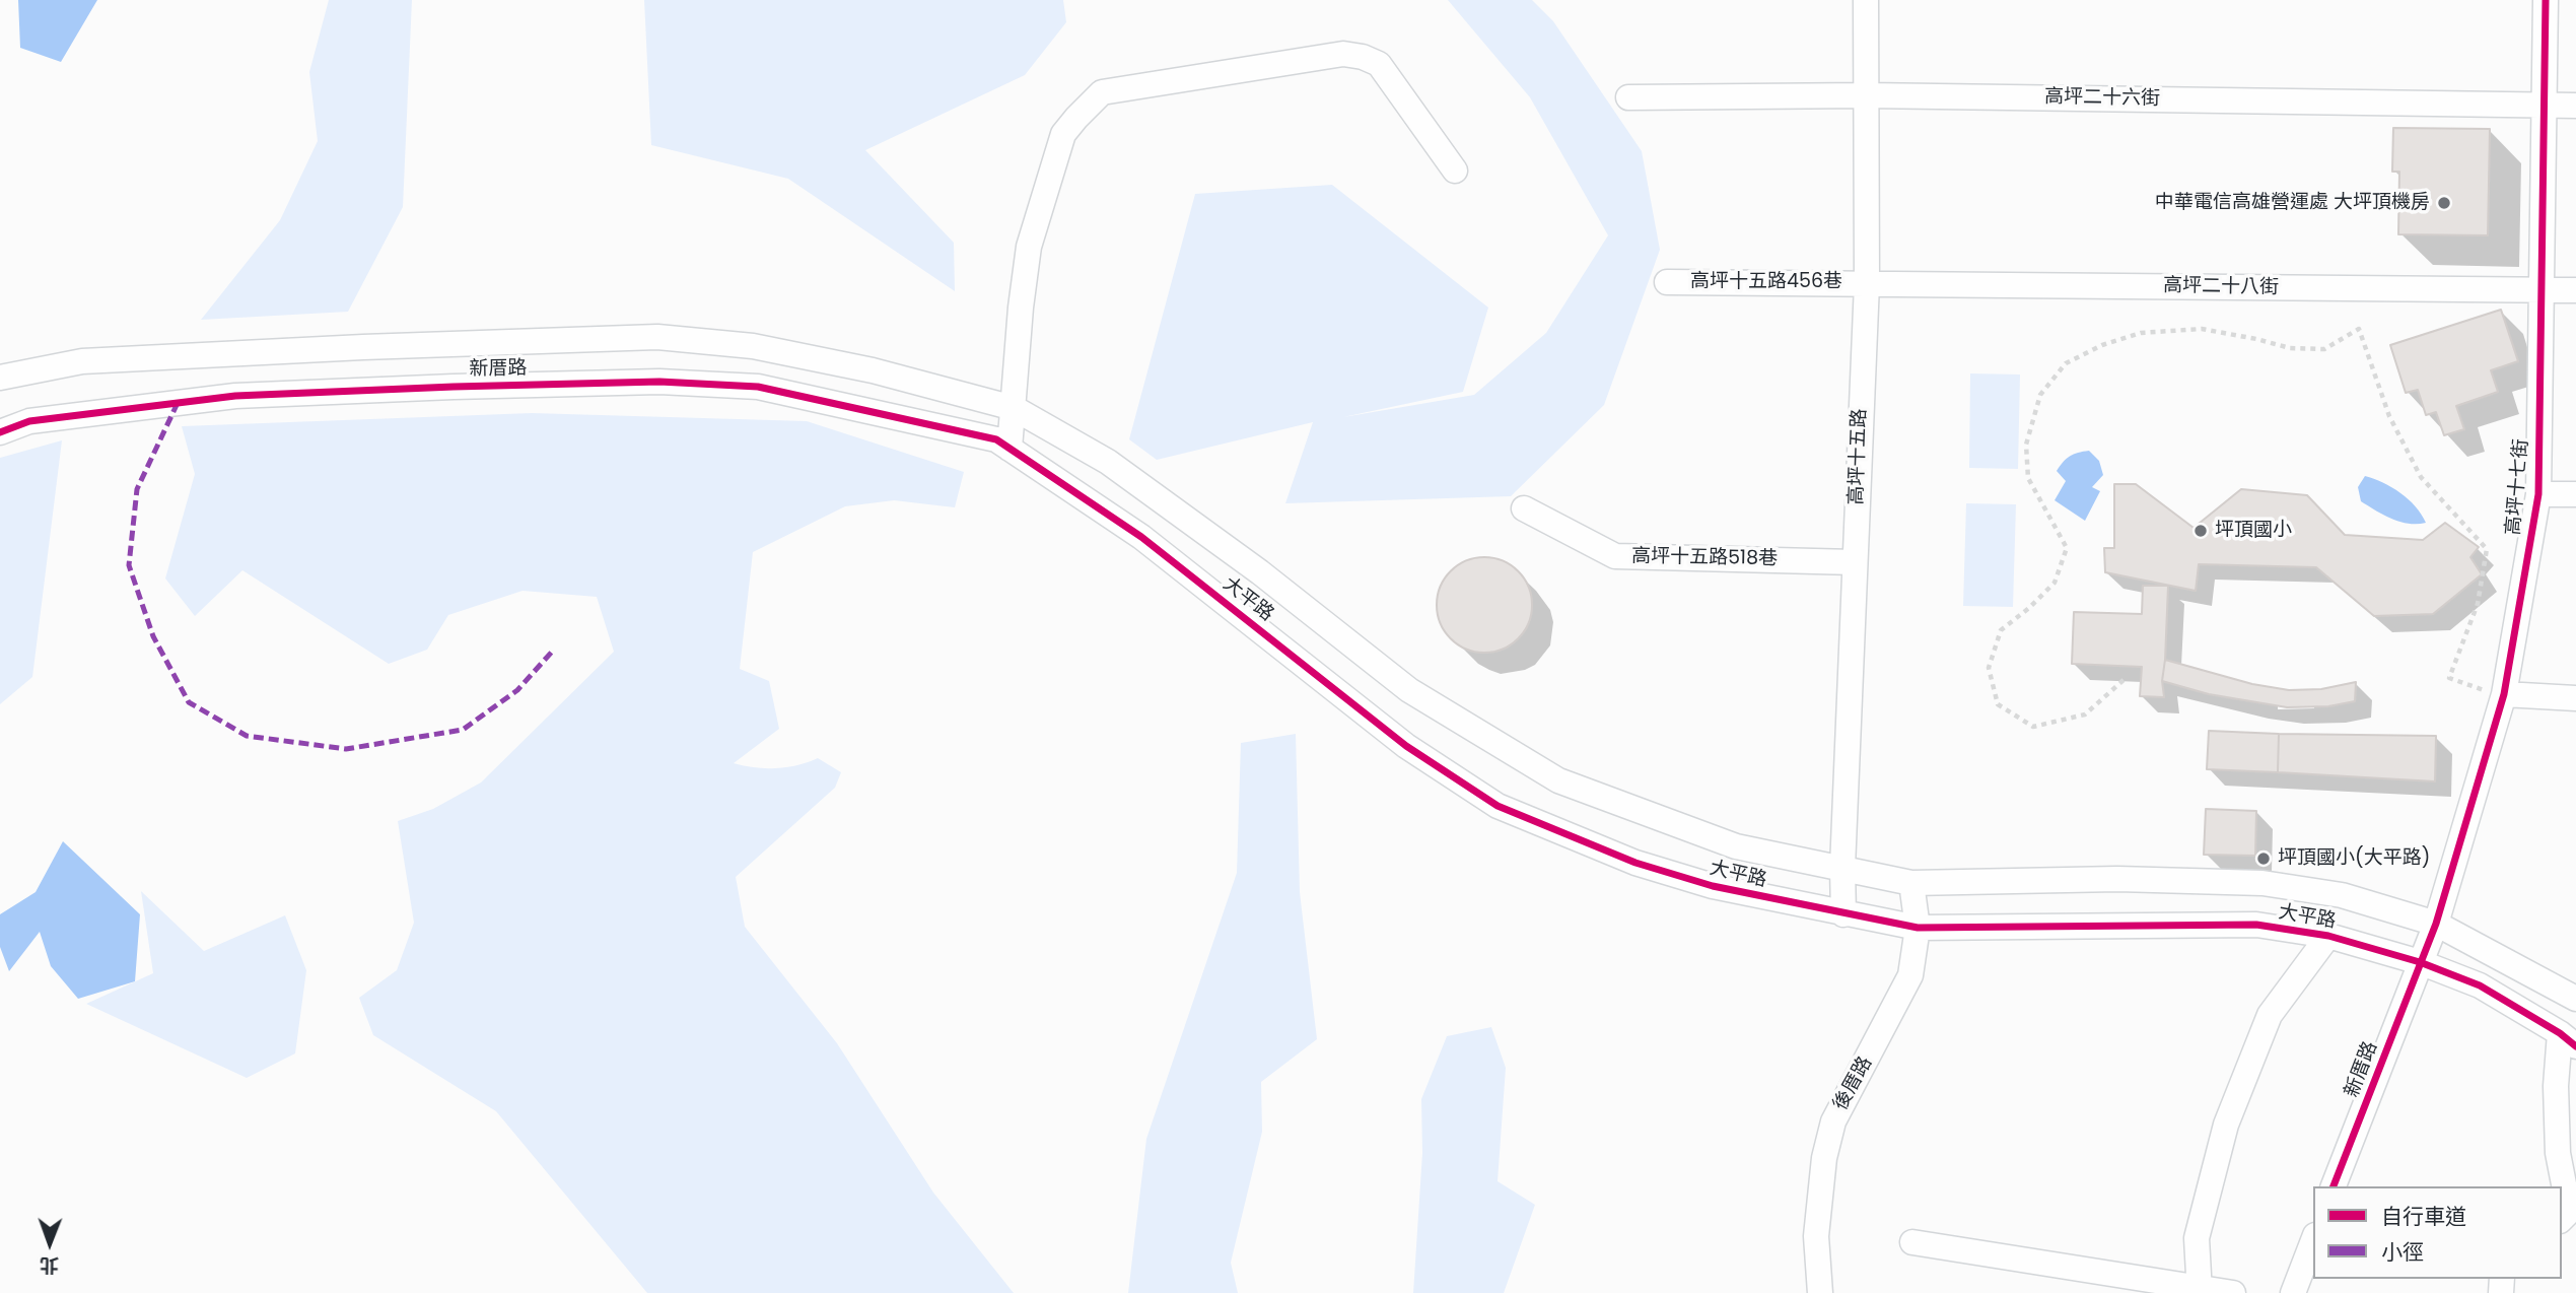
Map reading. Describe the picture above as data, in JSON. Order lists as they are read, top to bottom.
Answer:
{
  "streets": {
    "street": [
      "高坪二十六街",
      "高坪十五路456巷",
      "高坪二十八街",
      "新厝路",
      "高坪十五路",
      "高坪十七街",
      "高坪十五路518巷",
      "大平路",
      "後厝路"
    ]
  },
  "crossings": [
    ["高坪二十六街", "高坪十五路"],
    ["高坪二十六街", "高坪十七街"],
    ["高坪十五路456巷", "高坪二十八街"],
    ["高坪十五路456巷", "高坪十五路"],
    ["高坪二十八街", "高坪十五路"],
    ["高坪二十八街", "高坪十七街"],
    ["新厝路", "高坪十七街"],
    ["新厝路", "大平路"],
    ["高坪十五路", "高坪十五路518巷"],
    ["高坪十五路", "大平路"],
    ["高坪十七街", "大平路"],
    ["大平路", "後厝路"]
  ],
  "places": ["中華電信高雄營運處 大坪頂機房", "坪頂國小", "坪頂國小(大平路)"],
  "legend": ["自行車道", "小徑"],
  "north": "bottom"
}
